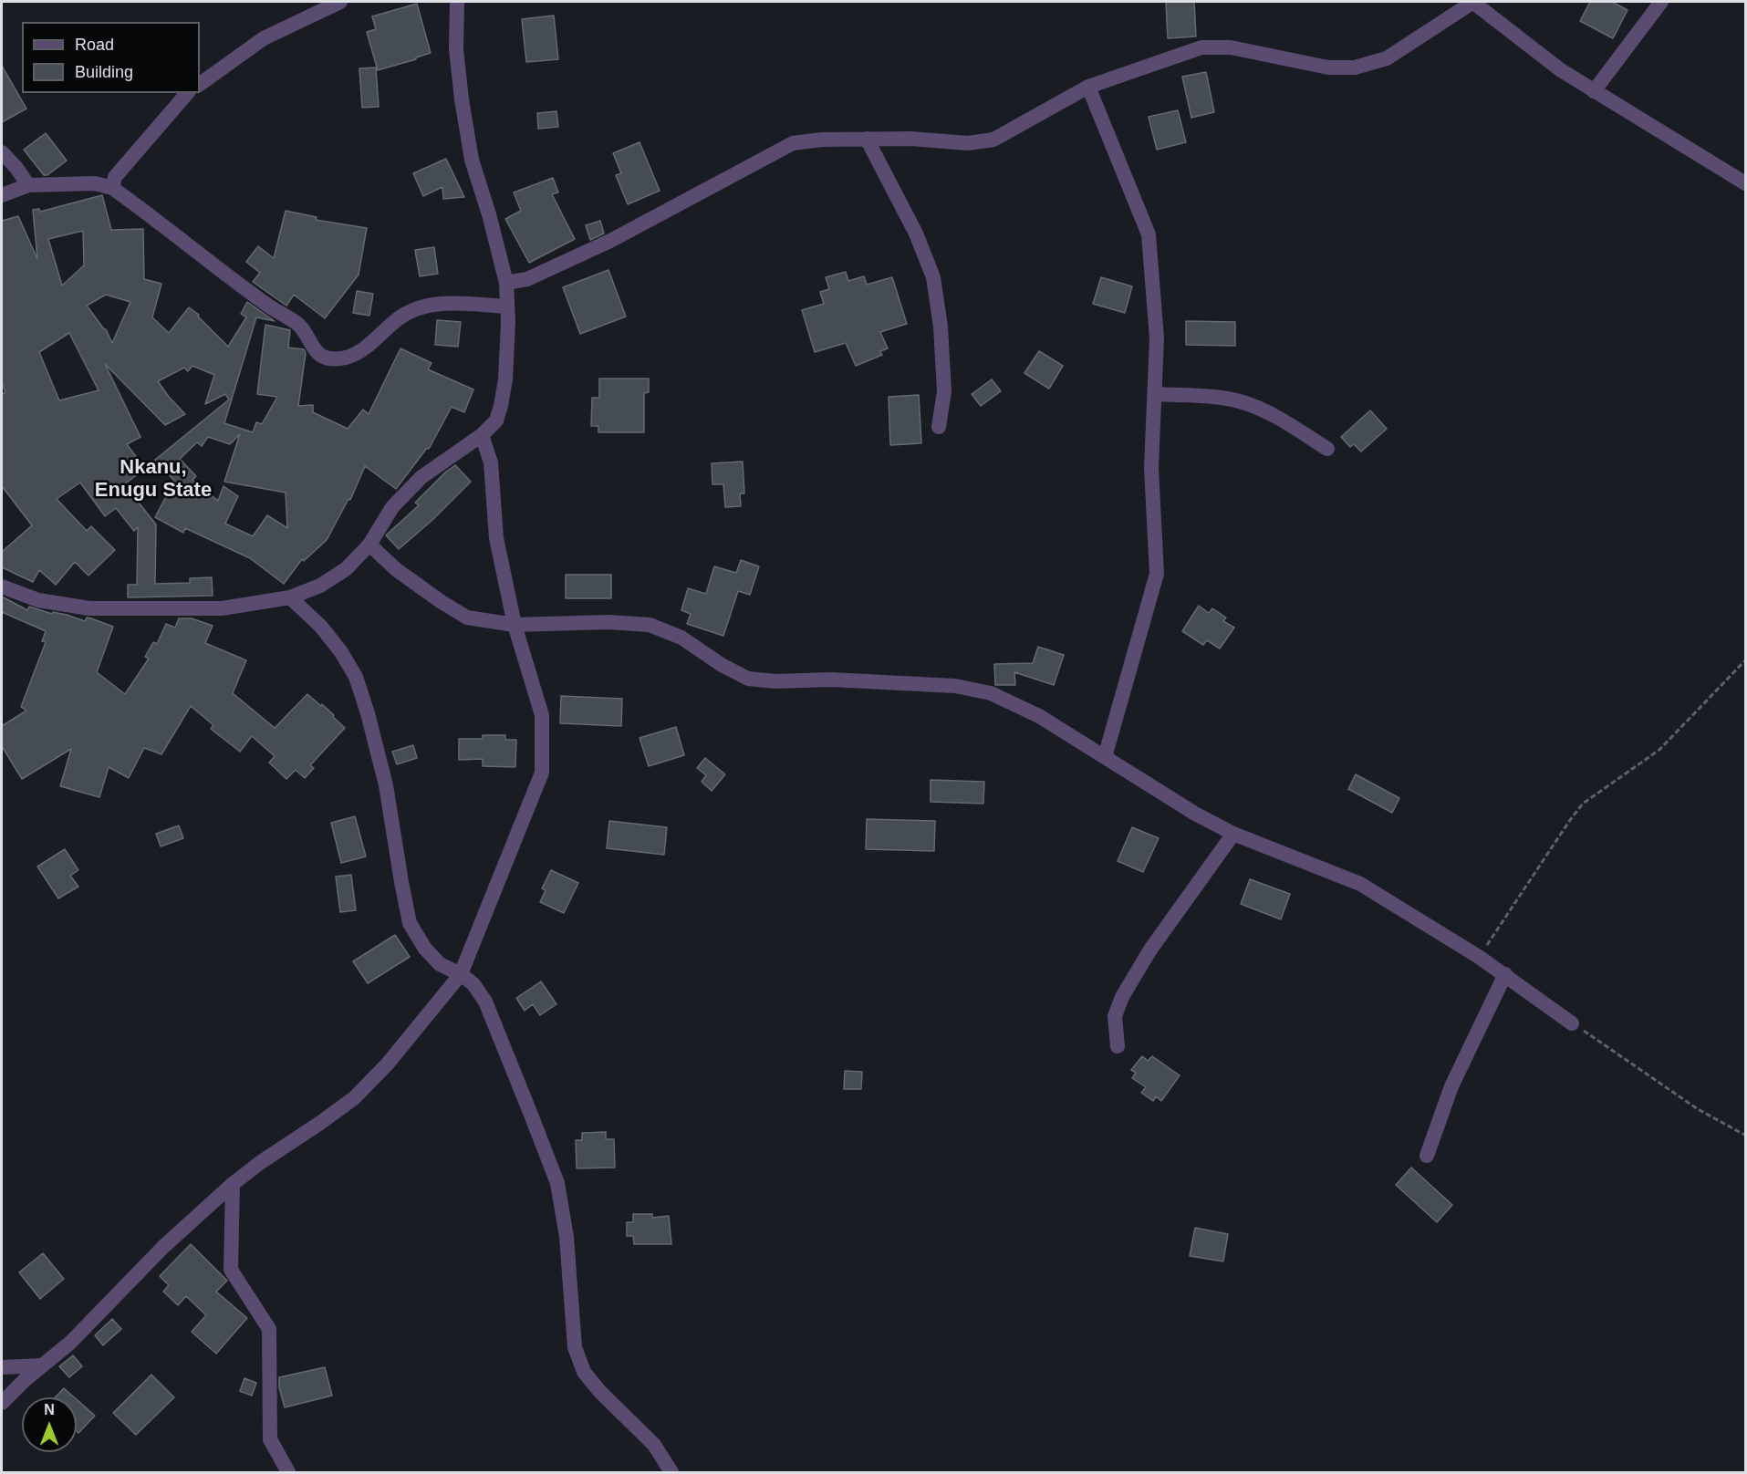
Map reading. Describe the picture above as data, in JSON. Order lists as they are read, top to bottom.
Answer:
{
  "districts": ["Nkanu, Enugu State"],
  "legend": ["Road", "Building"],
  "north": "top"
}
